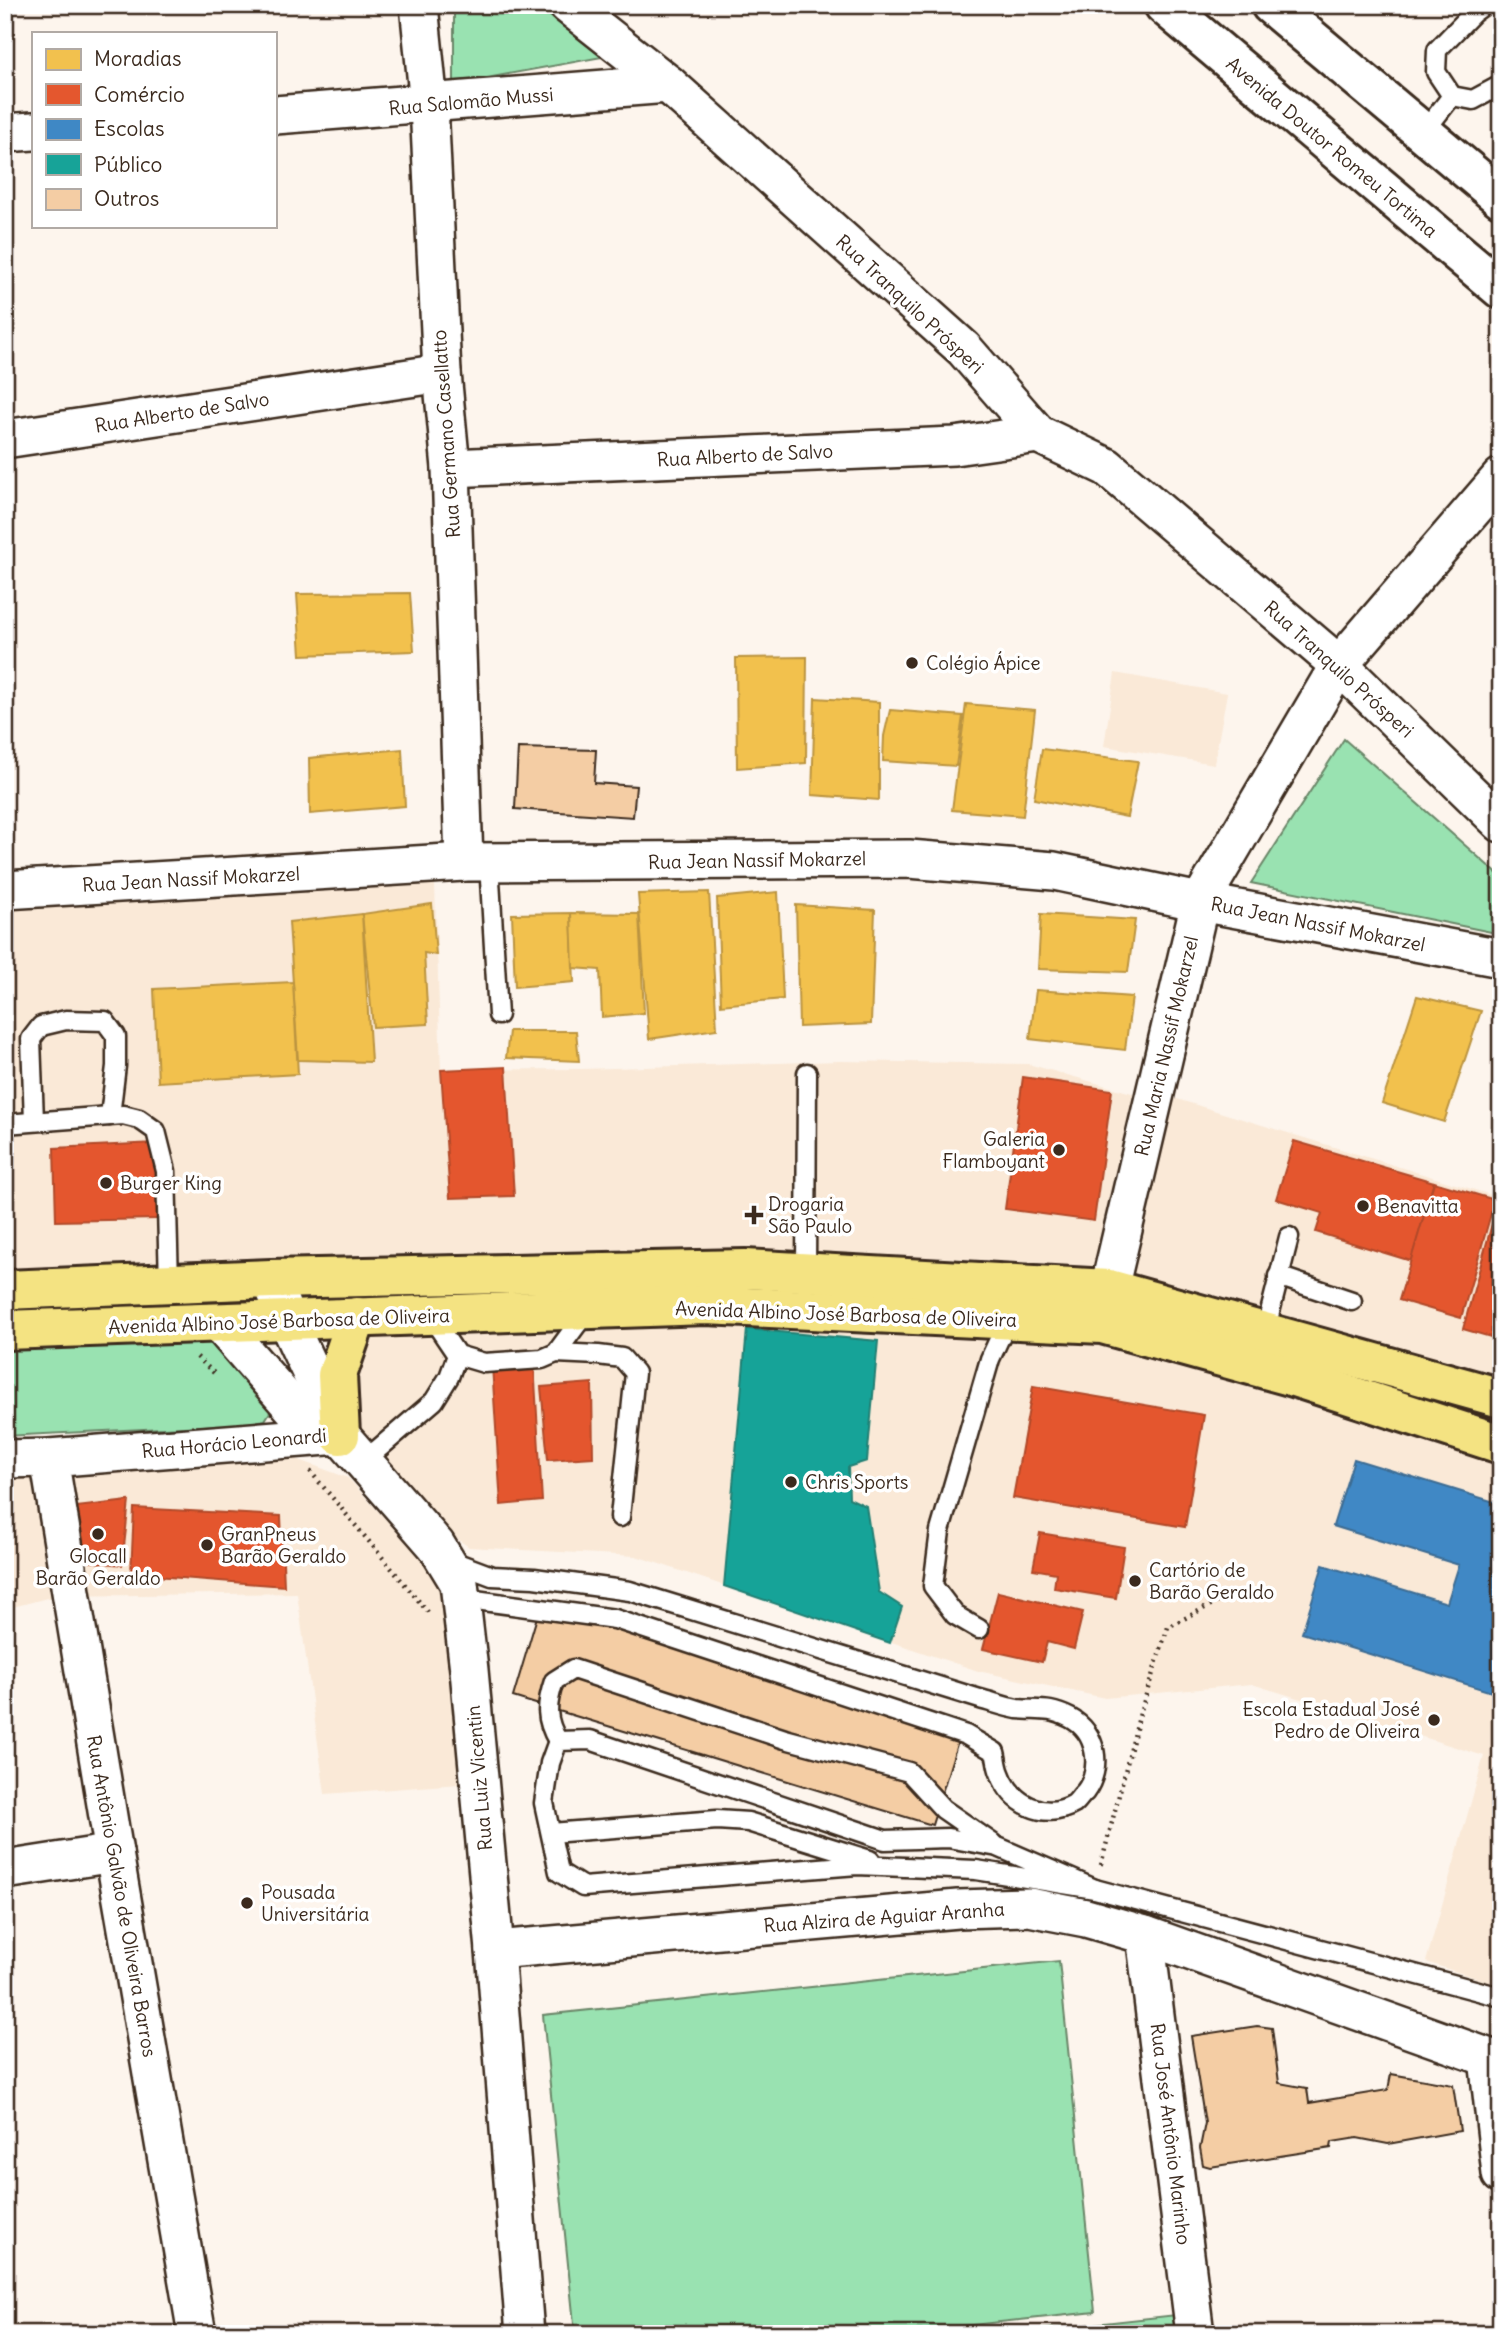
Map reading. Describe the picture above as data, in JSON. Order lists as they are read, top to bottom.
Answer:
{
  "streets": {
    "main road": ["Avenida Doutor Romeu Tortima", "Avenida Albino José Barbosa de Oliveira"],
    "street": [
      "Rua Salomão Mussi",
      "Rua Tranquilo Prósperi",
      "Rua Alberto de Salvo",
      "Rua Germano Casellatto",
      "Rua Jean Nassif Mokarzel",
      "Rua Maria Nassif Mokarzel",
      "Rua Horácio Leonardi",
      "Rua Luiz Vicentin",
      "Rua Antônio Galvão de Oliveira Barros",
      "Rua Alzira de Aguiar Aranha",
      "Rua José Antônio Marinho"
    ]
  },
  "crossings": [
    ["Rua Salomão Mussi", "Rua Tranquilo Prósperi"],
    ["Rua Salomão Mussi", "Rua Germano Casellatto"],
    ["Rua Tranquilo Prósperi", "Rua Alberto de Salvo"],
    ["Rua Tranquilo Prósperi", "Rua Maria Nassif Mokarzel"],
    ["Rua Alberto de Salvo", "Rua Germano Casellatto"],
    ["Rua Germano Casellatto", "Rua Jean Nassif Mokarzel"],
    ["Rua Jean Nassif Mokarzel", "Rua Maria Nassif Mokarzel"],
    ["Rua Maria Nassif Mokarzel", "Avenida Albino José Barbosa de Oliveira"],
    ["Avenida Albino José Barbosa de Oliveira", "Rua Horácio Leonardi"],
    ["Avenida Albino José Barbosa de Oliveira", "Rua Luiz Vicentin"],
    ["Rua Horácio Leonardi", "Rua Luiz Vicentin"],
    ["Rua Horácio Leonardi", "Rua Antônio Galvão de Oliveira Barros"],
    ["Rua Luiz Vicentin", "Rua Alzira de Aguiar Aranha"],
    ["Rua Alzira de Aguiar Aranha", "Rua José Antônio Marinho"]
  ],
  "places": {
    "other": [
      "Colégio Ápice",
      "Galeria Flamboyant",
      "Burger King",
      "Benavitta",
      "Chris Sports",
      "Glocall Barão Geraldo",
      "GranPneus Barão Geraldo",
      "Cartório de Barão Geraldo",
      "Escola Estadual José Pedro de Oliveira",
      "Pousada Universitária"
    ],
    "health": ["Drogaria São Paulo"]
  },
  "legend": [
    "Moradias",
    "Comércio",
    "Escolas",
    "Público",
    "Outros"
  ]
}
